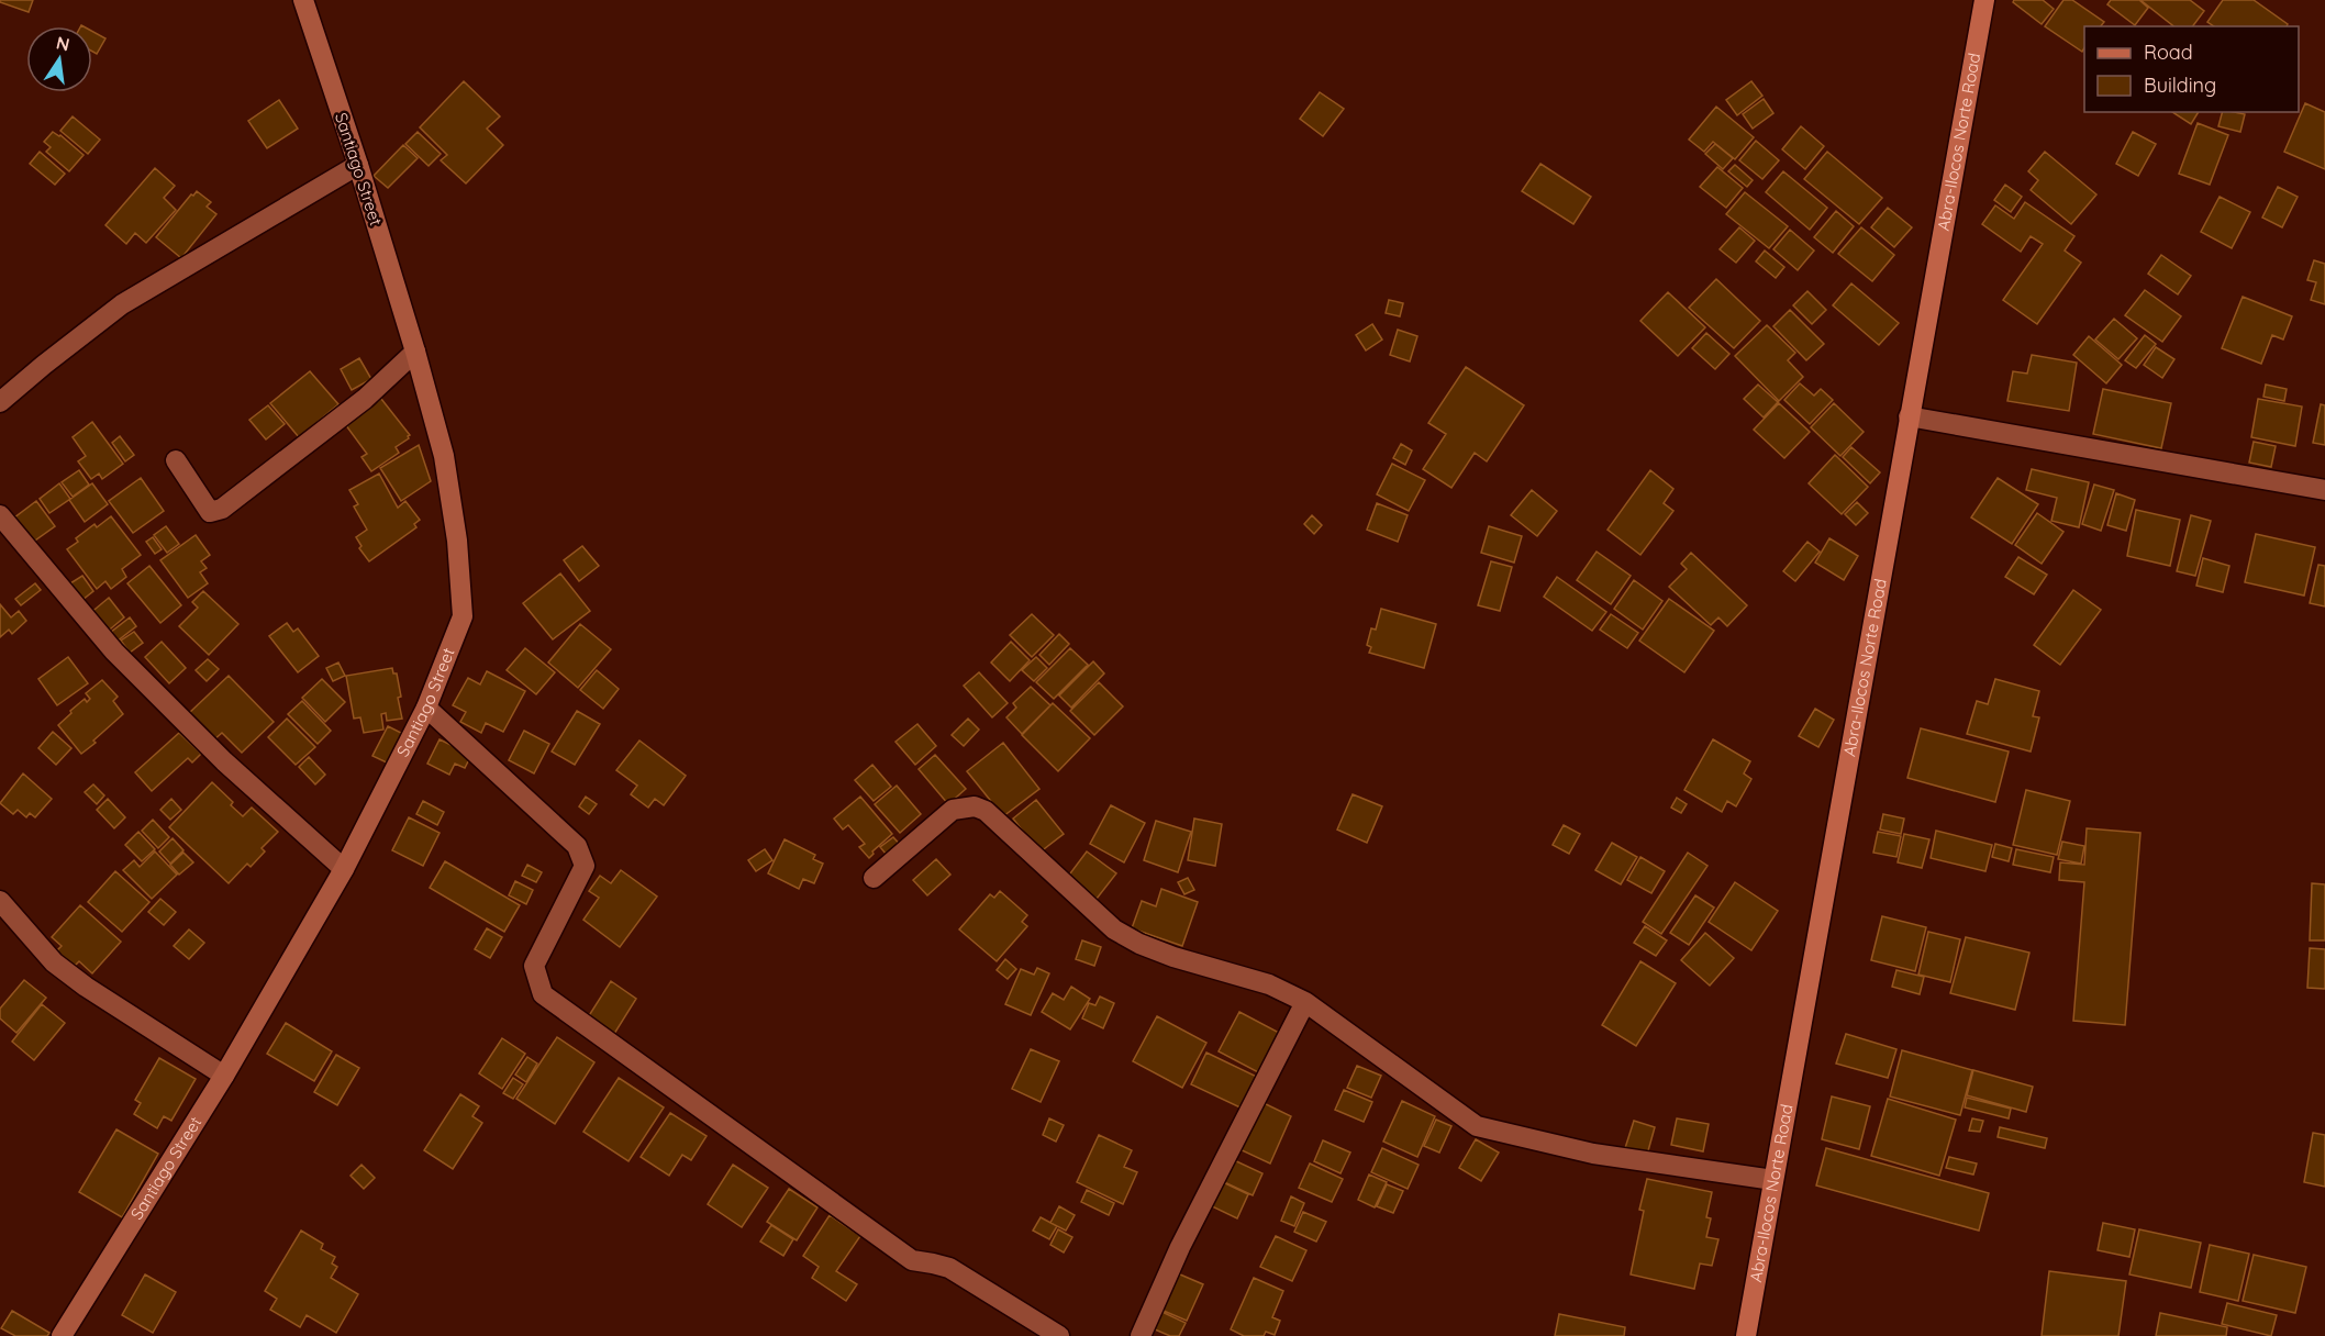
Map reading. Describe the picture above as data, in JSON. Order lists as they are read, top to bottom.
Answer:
{
  "streets": {
    "main road": ["Abra-Ilocos Norte Road"],
    "street": ["Santiago Street"]
  },
  "legend": ["Road", "Building"],
  "north": "top"
}
